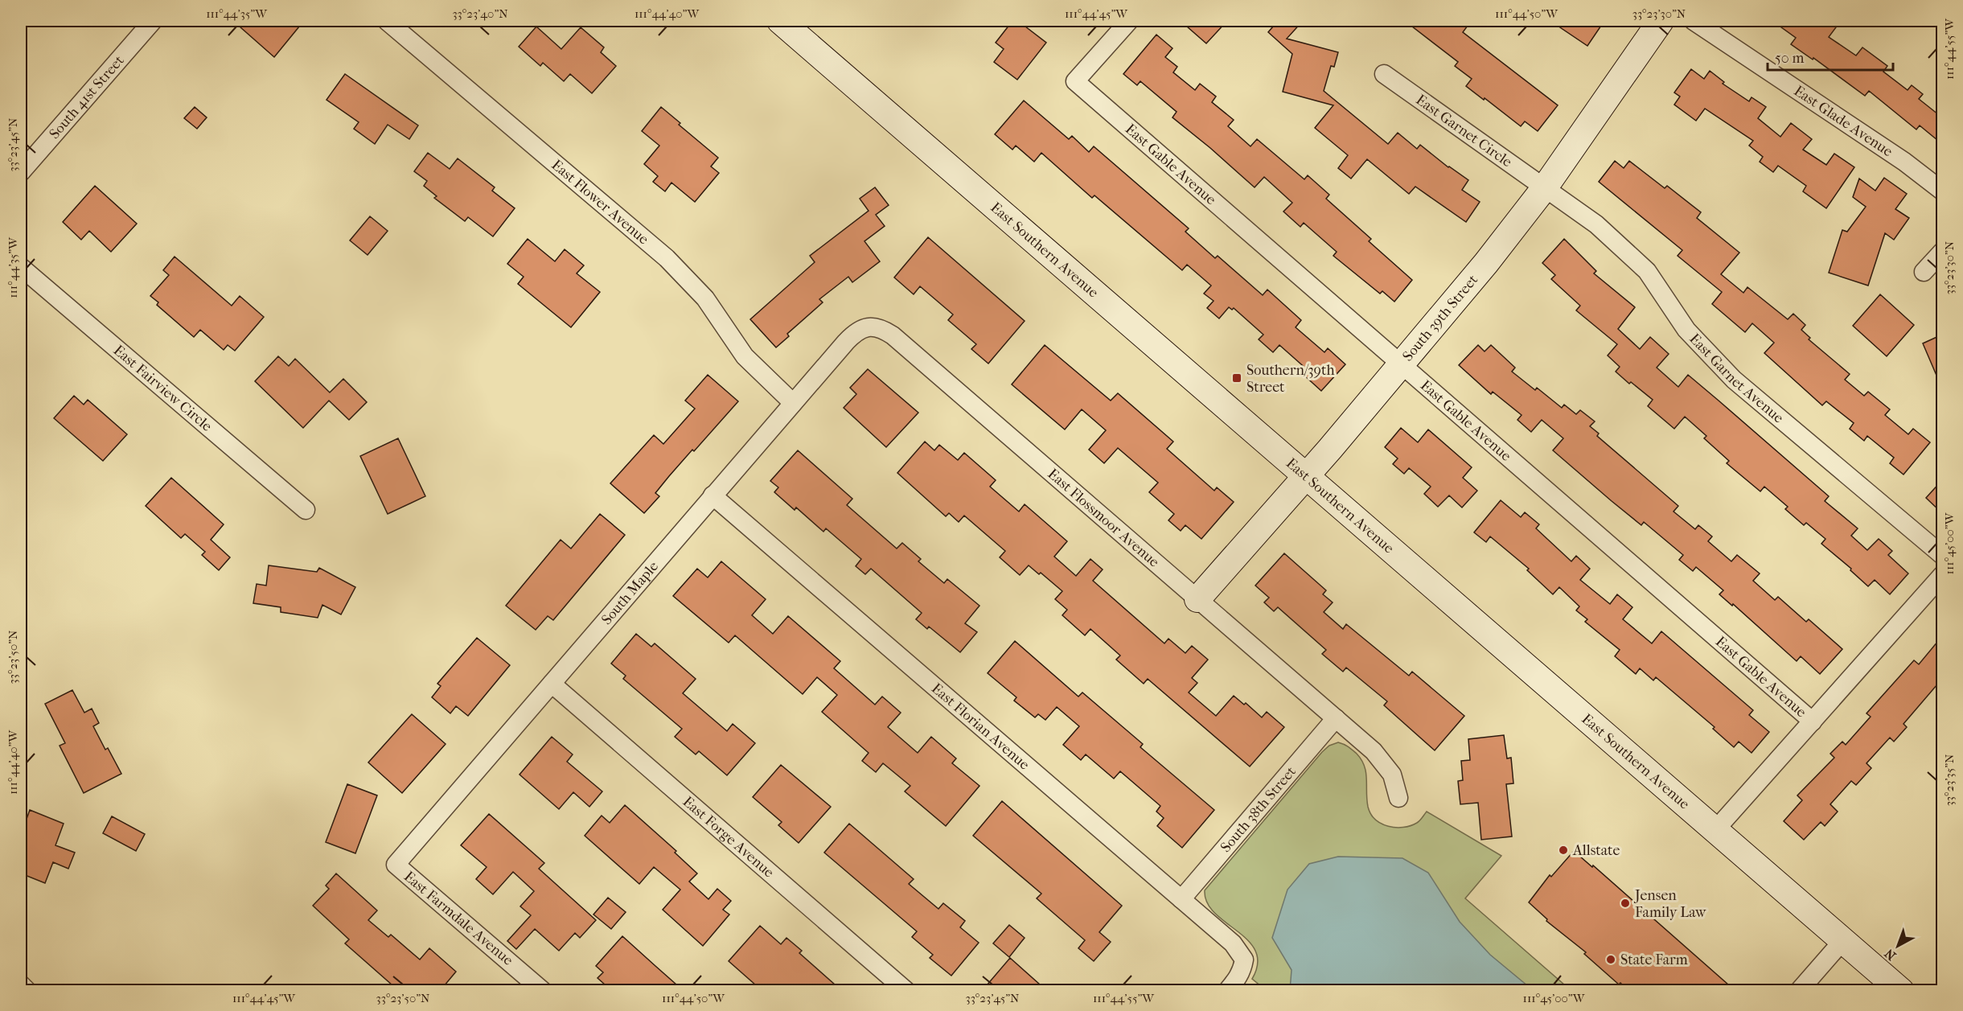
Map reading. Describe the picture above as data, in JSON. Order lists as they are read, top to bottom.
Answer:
{
  "streets": {
    "main road": ["East Southern Avenue", "South 39th Street"],
    "street": [
      "South 41st Street",
      "East Glade Avenue",
      "East Garnet Circle",
      "East Gable Avenue",
      "East Flower Avenue",
      "East Garnet Avenue",
      "East Fairview Circle",
      "East Flossmoor Avenue",
      "South Maple",
      "East Florian Avenue",
      "South 38th Street",
      "East Forge Avenue",
      "East Farmdale Avenue"
    ]
  },
  "crossings": [
    ["East Garnet Circle", "South 39th Street"],
    ["East Garnet Circle", "East Garnet Avenue"],
    ["East Gable Avenue", "South 39th Street"],
    ["East Flower Avenue", "South Maple"],
    ["East Southern Avenue", "South 39th Street"],
    ["South 39th Street", "East Garnet Avenue"],
    ["South 39th Street", "East Flossmoor Avenue"],
    ["East Flossmoor Avenue", "South Maple"],
    ["East Flossmoor Avenue", "South 38th Street"],
    ["South Maple", "East Florian Avenue"],
    ["South Maple", "East Forge Avenue"],
    ["South Maple", "East Farmdale Avenue"],
    ["East Florian Avenue", "South 38th Street"]
  ],
  "places": {
    "transit": ["Southern/39th Street"],
    "other": ["Allstate", "Jensen Family Law", "State Farm"]
  },
  "scale_bar": "50 m",
  "north": "bottom left",
  "coordinates": [
    "111°44'35\"W",
    "33°23'40\"N",
    "111°44'40\"W",
    "111°44'45\"W",
    "111°44'50\"W",
    "33°23'30\"N",
    "111°44'55\"W",
    "33°23'45\"N",
    "111°45'00\"W",
    "33°23'50\"N",
    "33°23'35\"N"
  ]
}
